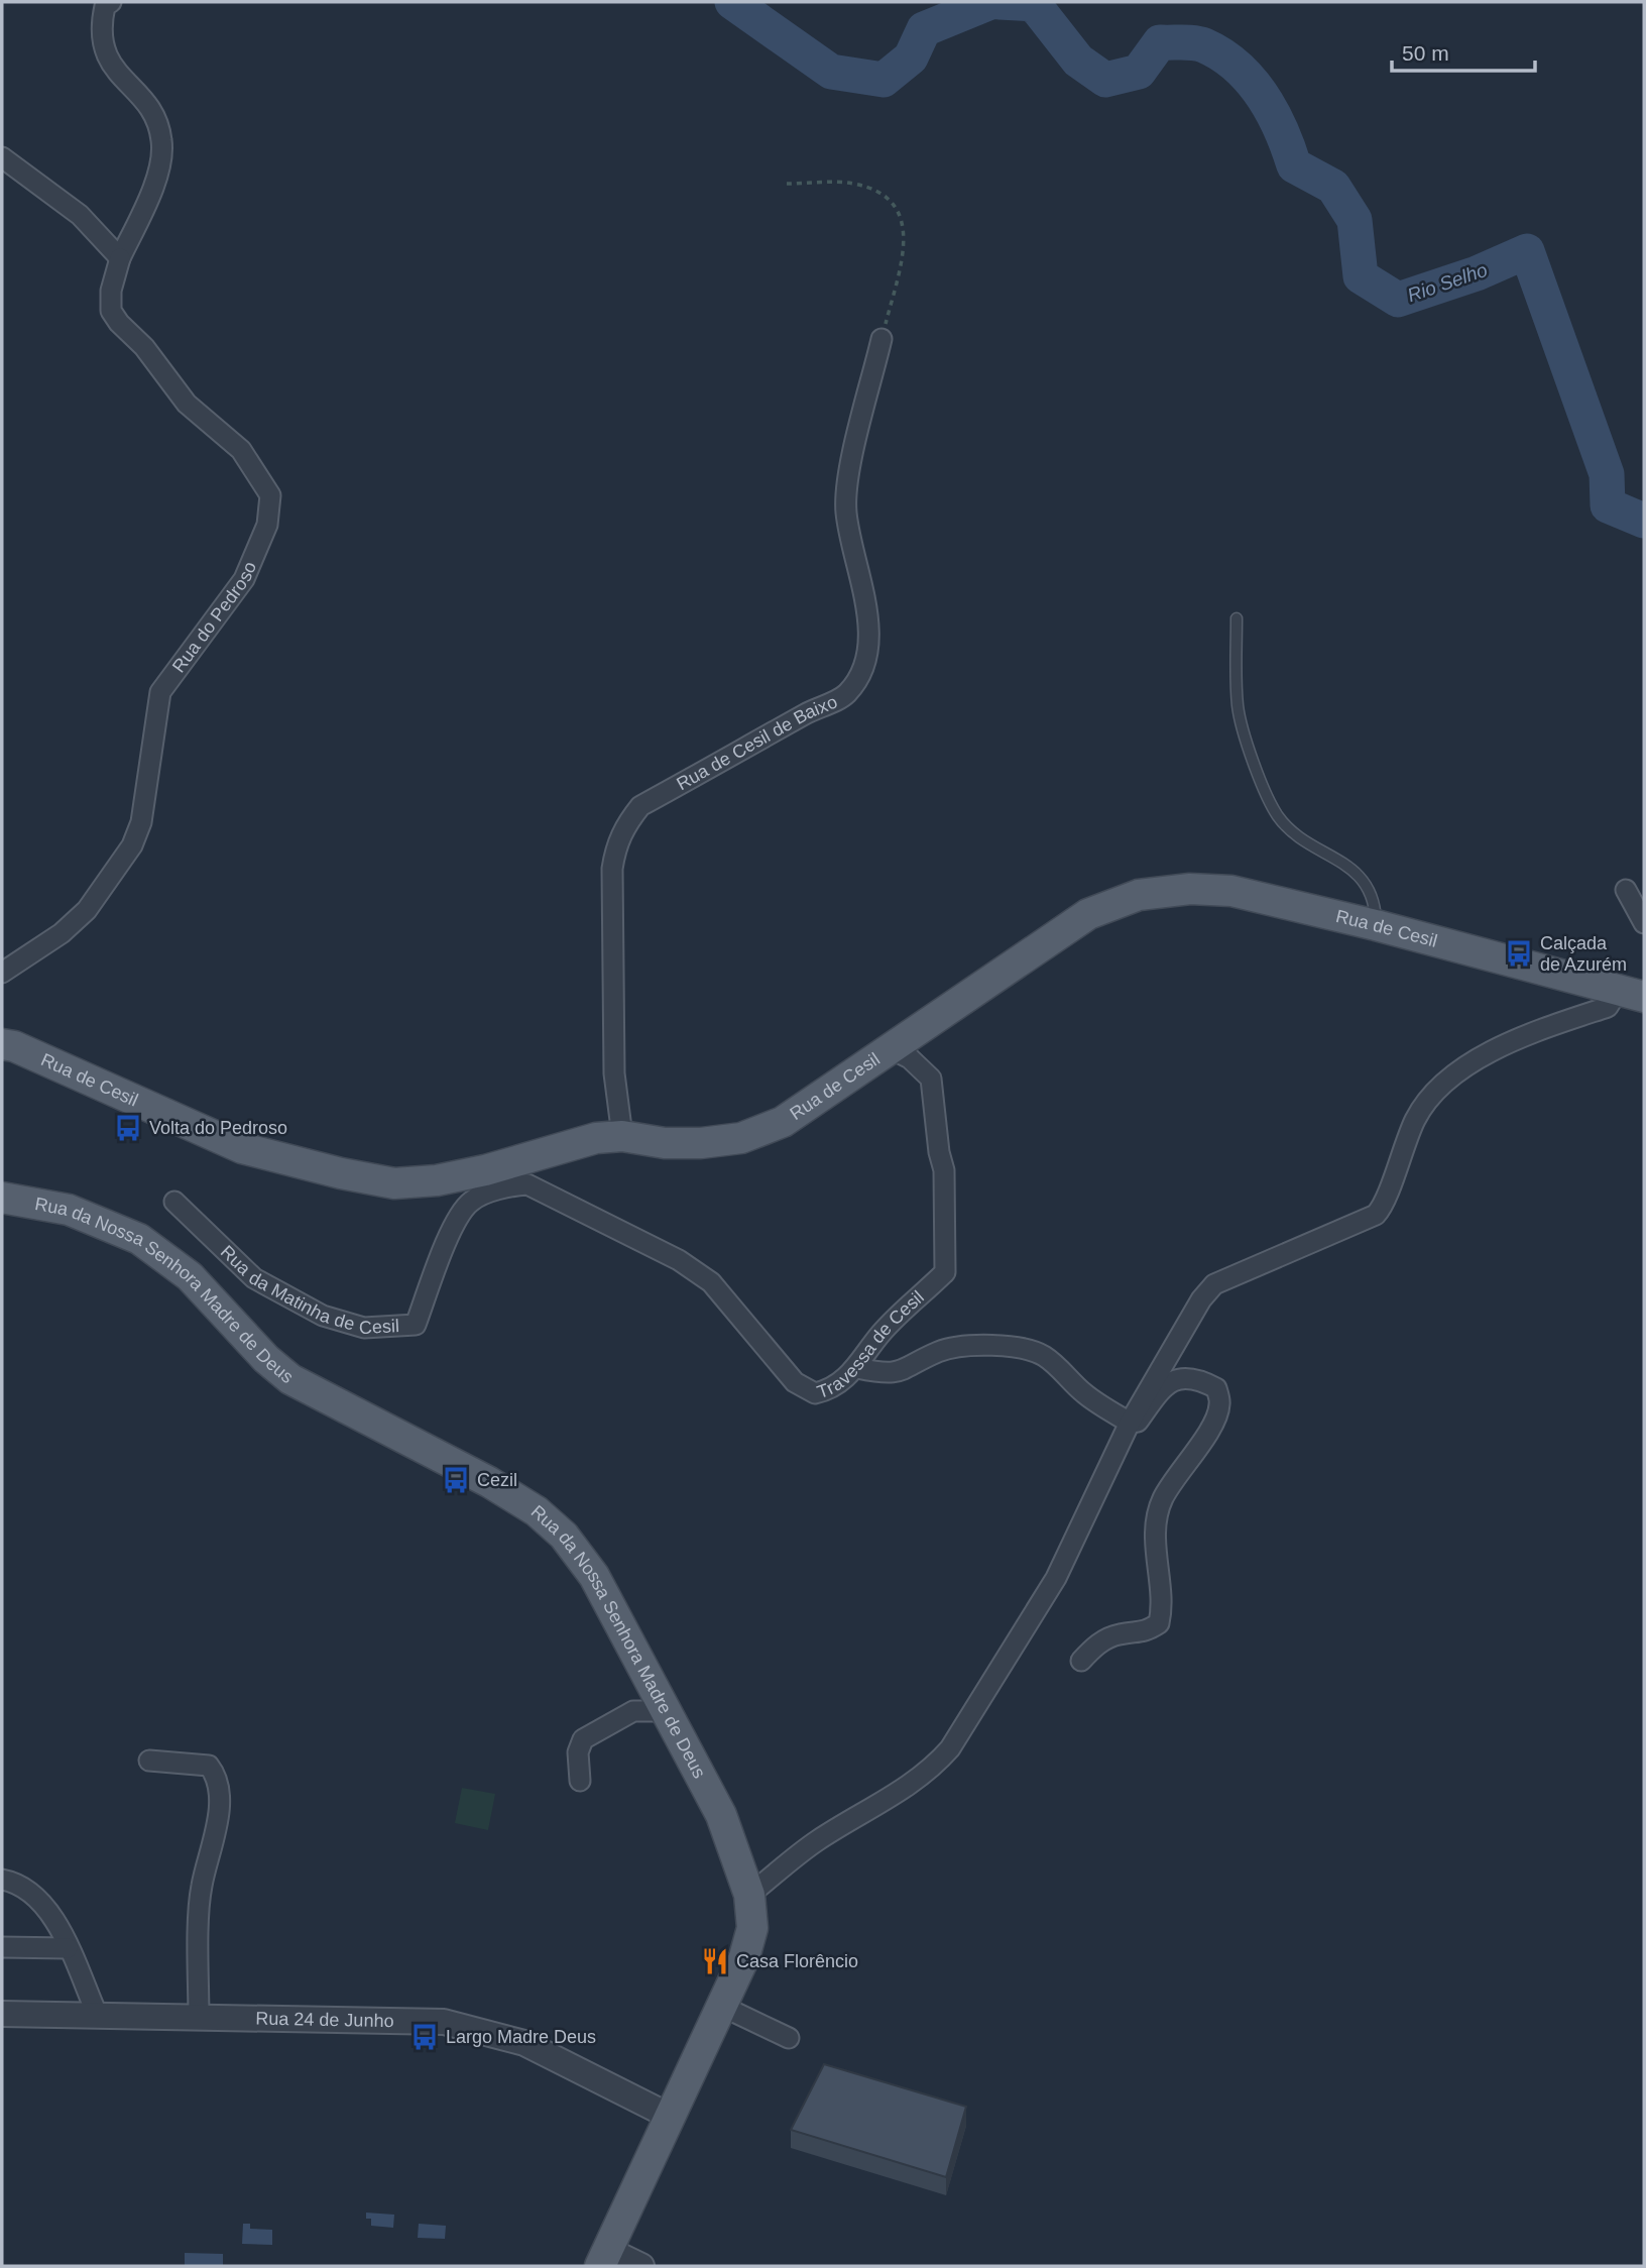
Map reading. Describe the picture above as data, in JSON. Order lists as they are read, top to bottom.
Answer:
{
  "streets": {
    "main road": ["Rua de Cesil", "Rua da Nossa Senhora Madre de Deus"],
    "street": [
      "Rua do Pedroso",
      "Rua de Cesil de Baixo",
      "Rua da Matinha de Cesil",
      "Travessa de Cesil",
      "Rua 24 de Junho"
    ]
  },
  "crossings": [
    ["Rua de Cesil de Baixo", "Rua de Cesil"],
    ["Rua de Cesil", "Rua da Matinha de Cesil"],
    ["Rua de Cesil", "Travessa de Cesil"],
    ["Rua da Matinha de Cesil", "Travessa de Cesil"],
    ["Rua da Nossa Senhora Madre de Deus", "Rua 24 de Junho"]
  ],
  "water": ["Rio Selho"],
  "places": {
    "bus stop": [
      "Calçada de Azurém",
      "Volta do Pedroso",
      "Cezil",
      "Largo Madre Deus"
    ],
    "restaurant": ["Casa Florêncio"]
  },
  "scale_bar": "50 m"
}
